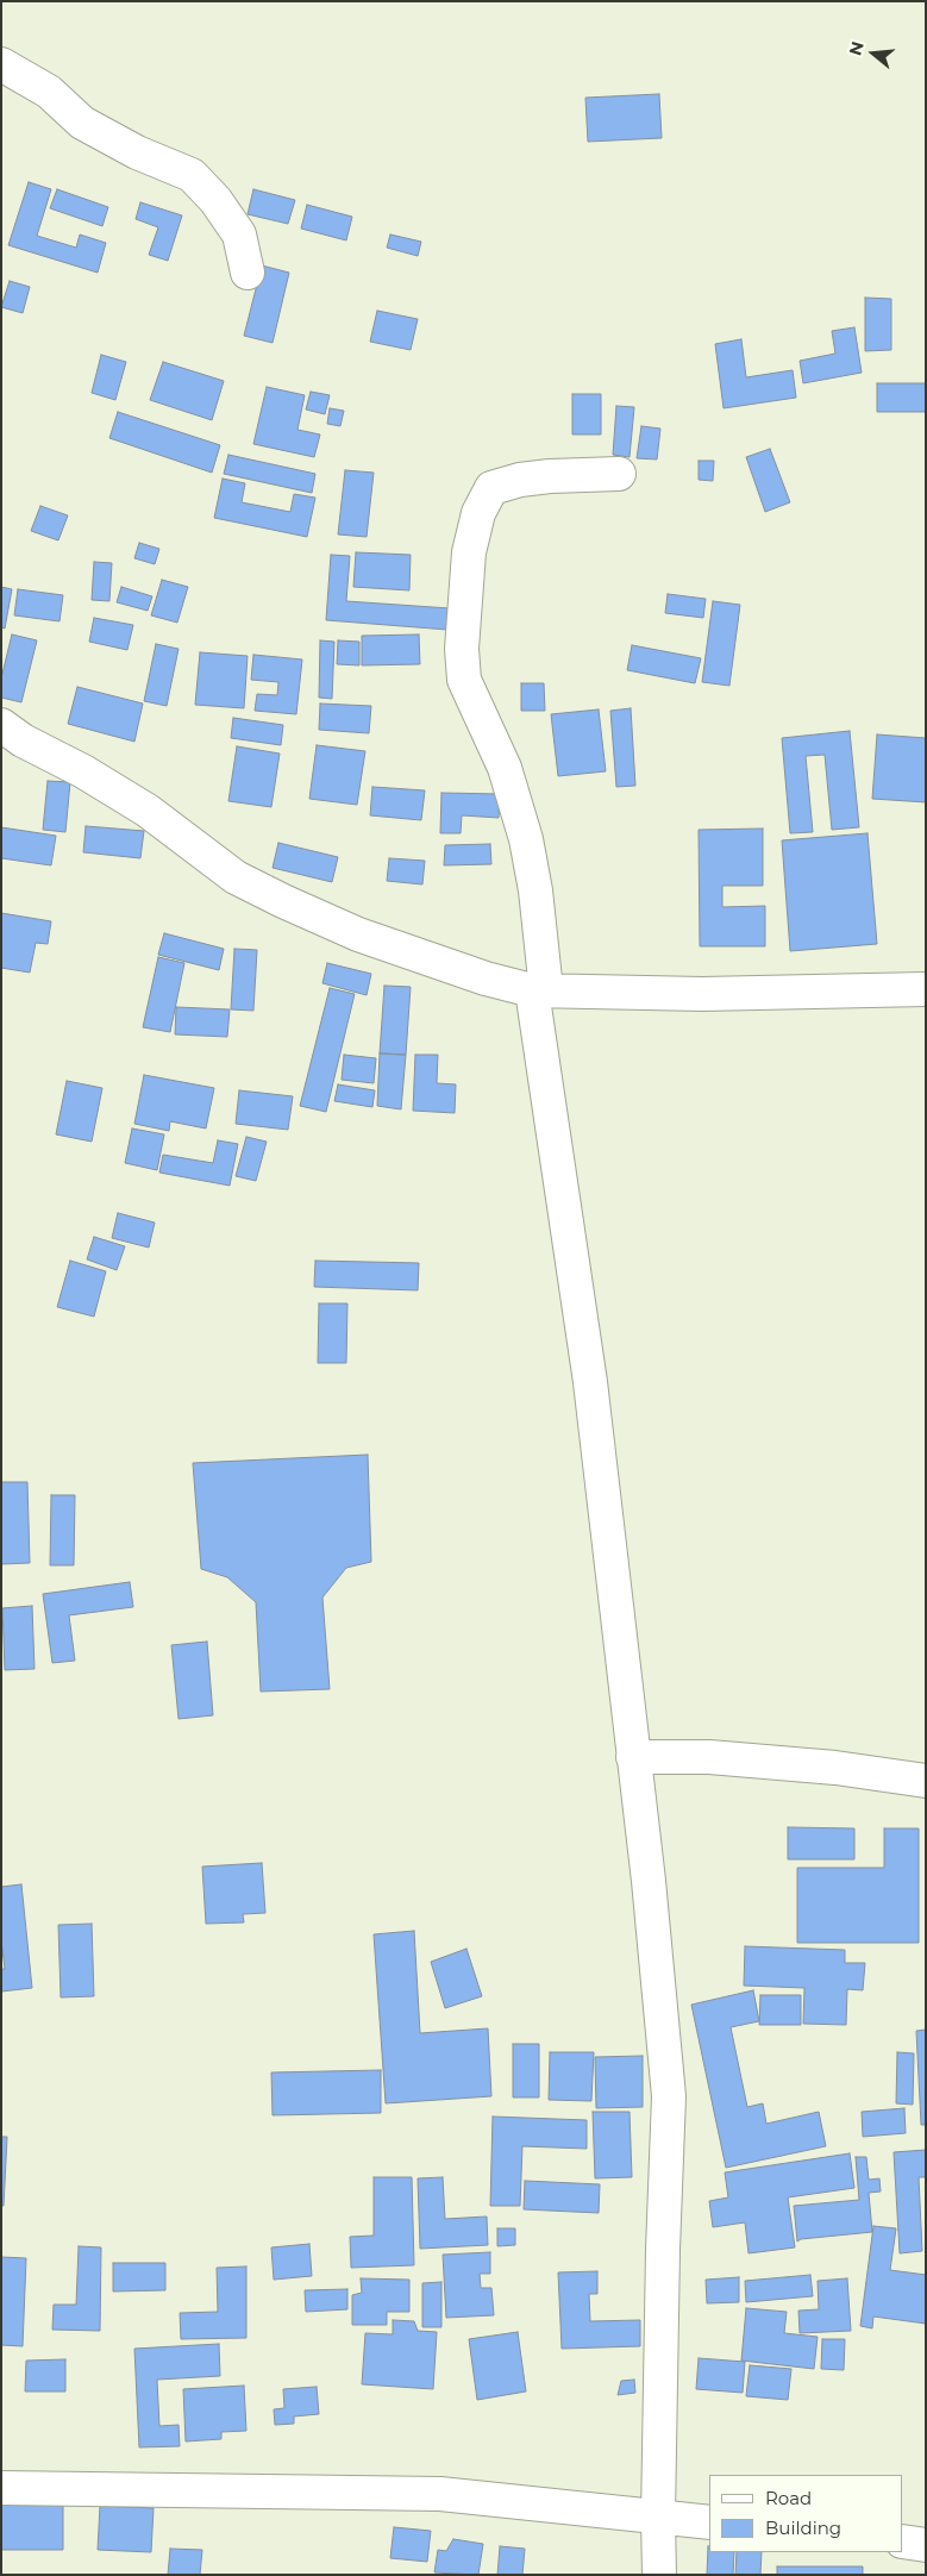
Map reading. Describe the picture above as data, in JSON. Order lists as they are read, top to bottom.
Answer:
{
  "legend": ["Road", "Building"],
  "north": "left"
}
